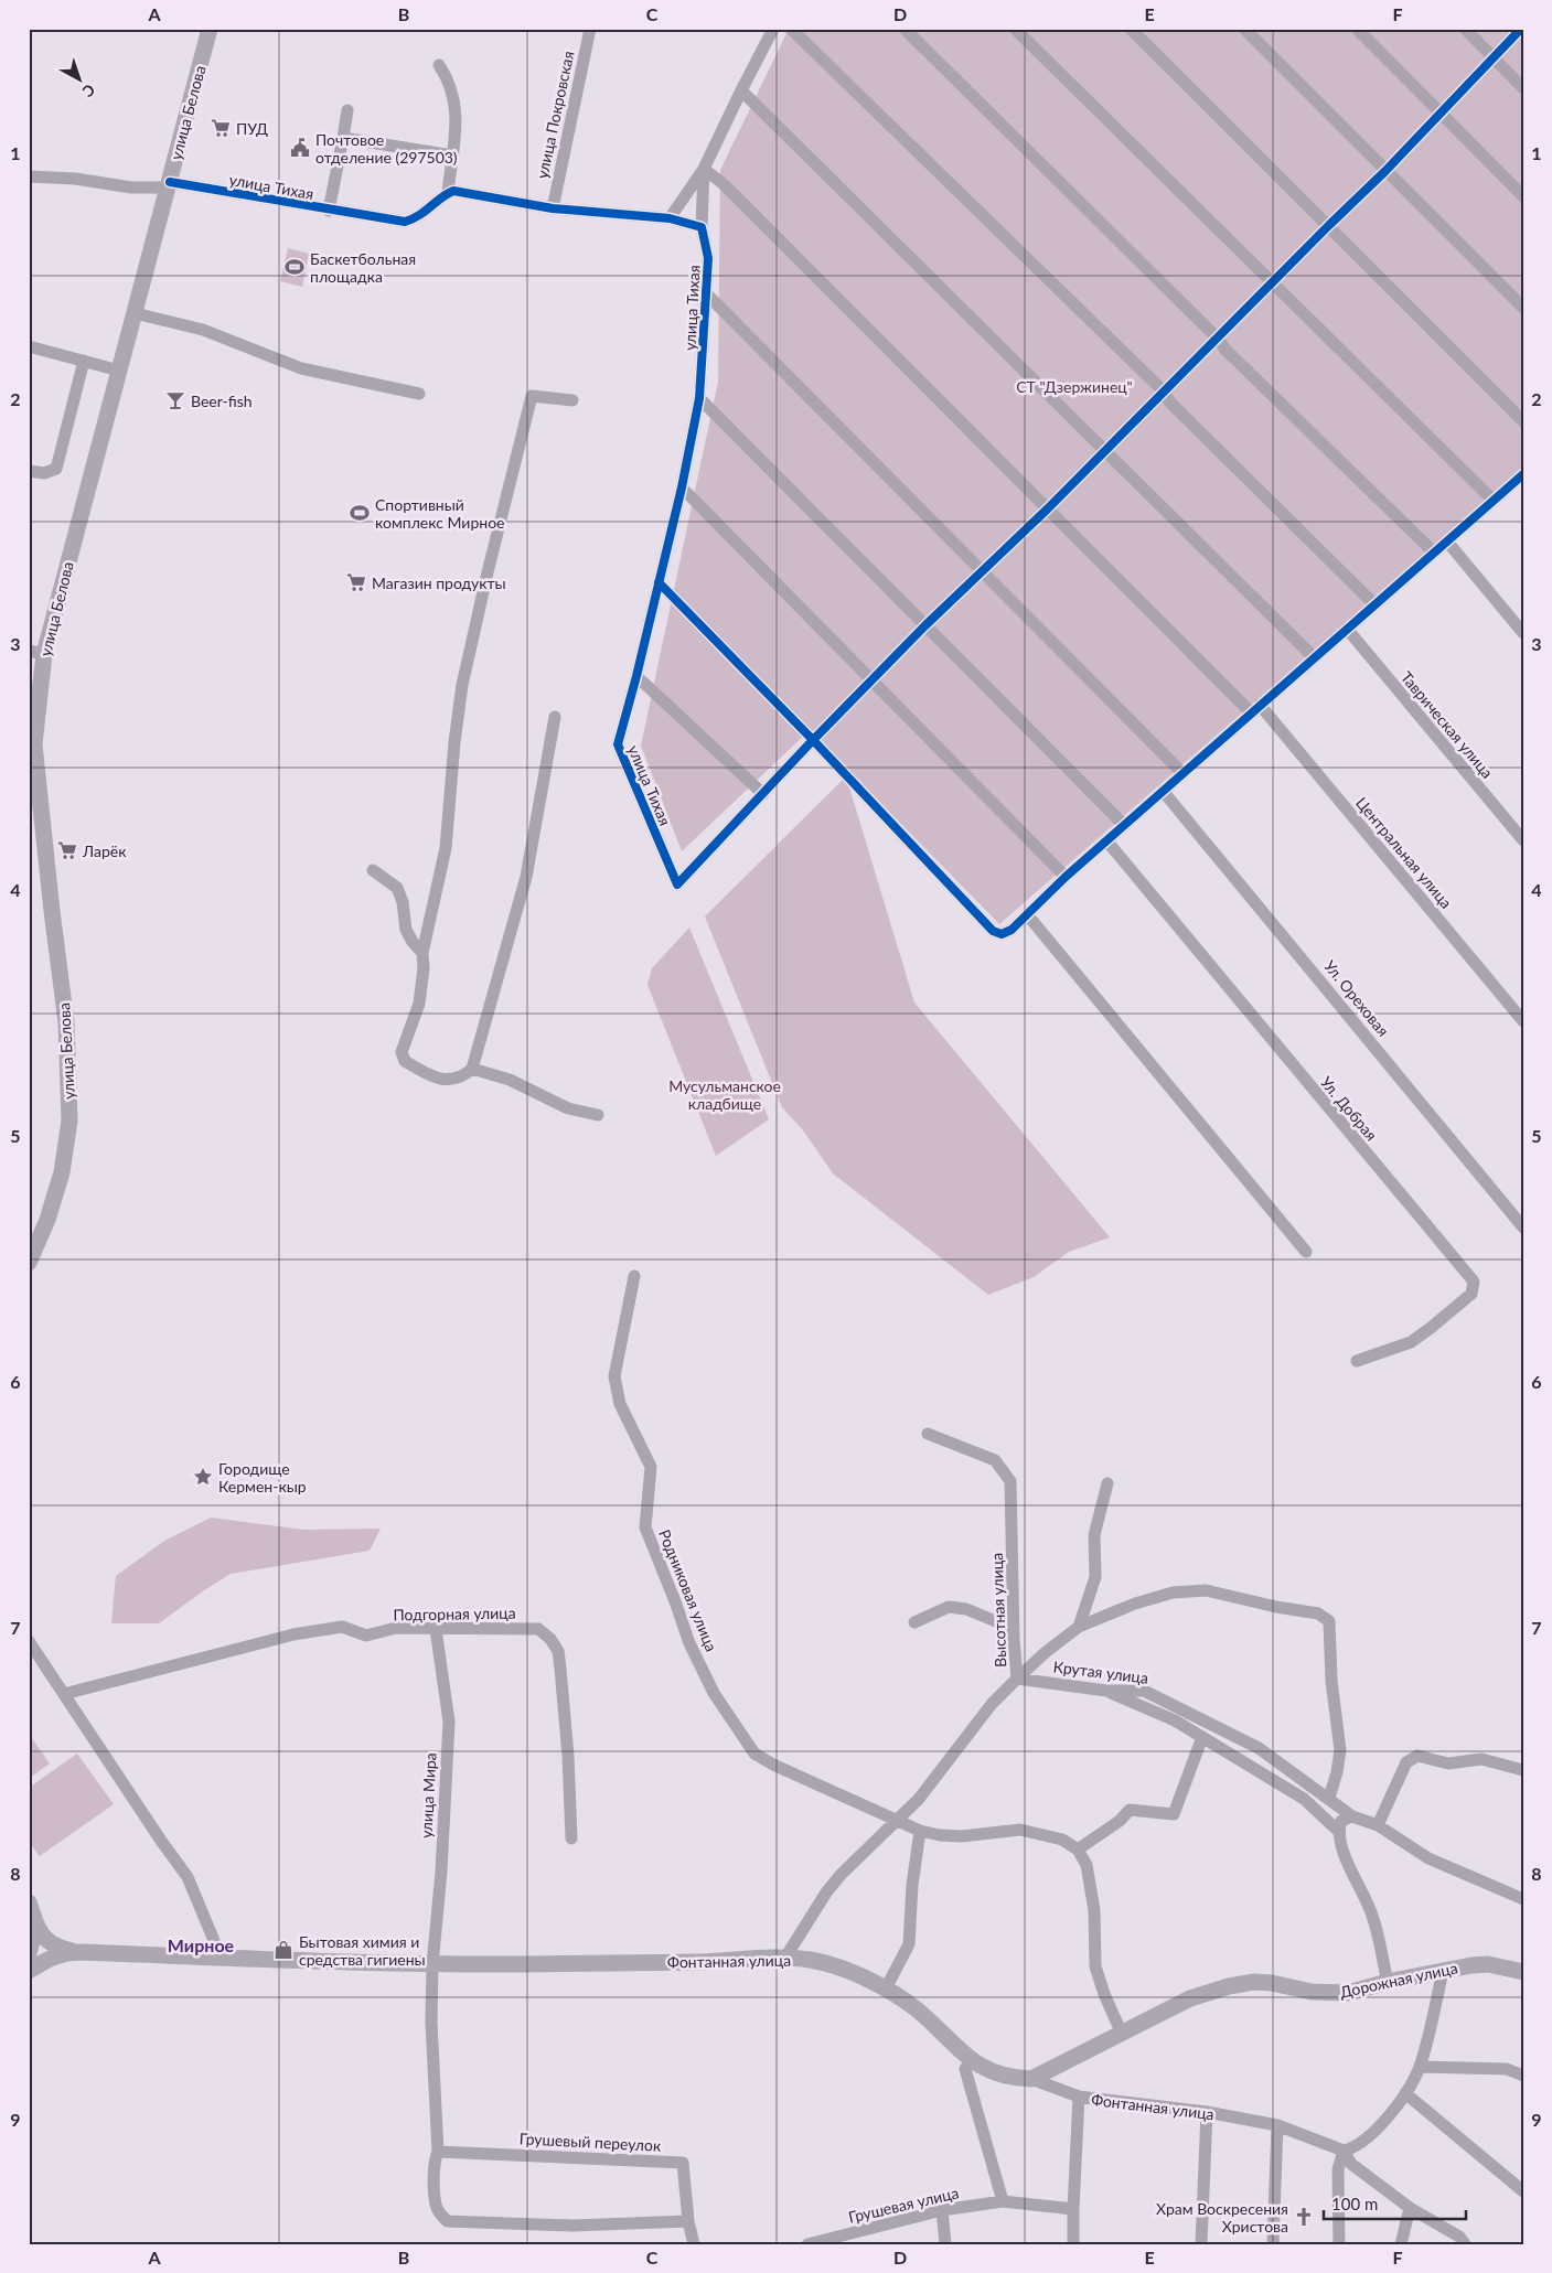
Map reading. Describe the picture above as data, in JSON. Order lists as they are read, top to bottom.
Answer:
{
  "streets": {
    "main road": ["улица Белова", "Фонтанная улица", "Дорожная улица"],
    "street": [
      "улица Покровская",
      "улица Тихая",
      "Таврическая улица",
      "Центральная улица",
      "Ул. Ореховая",
      "Ул. Добрая",
      "Родниковая улица",
      "Высотная улица",
      "Подгорная улица",
      "Крутая улица",
      "улица Мира",
      "Грушевый переулок",
      "Грушевая улица"
    ]
  },
  "crossings": [
    ["улица Белова", "улица Тихая"],
    ["улица Тихая", "Центральная улица"],
    ["Высотная улица", "Крутая улица"],
    ["Подгорная улица", "улица Мира"],
    ["улица Мира", "Фонтанная улица"],
    ["улица Мира", "Грушевый переулок"],
    ["Фонтанная улица", "Дорожная улица"]
  ],
  "districts": ["Мирное"],
  "parks": ["СТ \"Дзержинец\"", "Мусульманское кладбище"],
  "places": {
    "supermarket": ["ПУД", "Магазин продукты", "Ларёк"],
    "public building": ["Почтовое отделение (297503)"],
    "sports": ["Баскетбольная площадка", "Спортивный комплекс Мирное"],
    "bar": ["Beer-fish"],
    "place": ["Городище Кермен-кыр"],
    "shop": ["Бытовая химия и средства гигиены"],
    "church": ["Храм Воскресения Христова"]
  },
  "scale_bar": "100 m",
  "north": "bottom right",
  "grid": {
    "columns": [
      "A",
      "B",
      "C",
      "D",
      "E",
      "F"
    ],
    "rows": [
      "1",
      "2",
      "3",
      "4",
      "5",
      "6",
      "7",
      "8",
      "9"
    ]
  }
}
